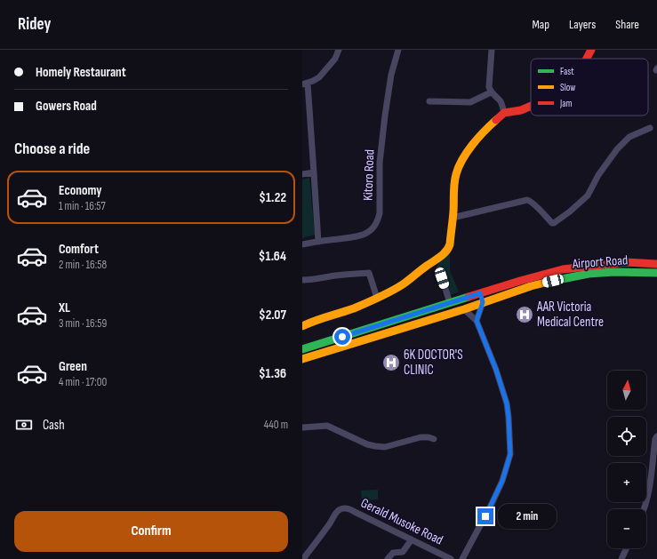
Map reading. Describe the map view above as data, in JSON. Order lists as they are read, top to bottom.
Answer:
{
  "streets": {
    "main road": ["Airport Road"],
    "street": ["Kitoro Road", "Gerald Musoke Road"]
  },
  "places": {
    "hospital": ["AAR Victoria Medical Centre", "6K DOCTOR'S CLINIC"]
  },
  "legend": ["Fast", "Slow", "Jam"],
  "north": "top",
  "page": {
    "header": "Ridey",
    "nav": ["Map", "Layers", "Share"],
    "banner": ["Homely Restaurant", "Gowers Road"],
    "heading": "Choose a ride",
    "list": [
      {
        "name": "Economy",
        "note": "1 min · 16:57",
        "value": "$1.22"
      },
      {
        "name": "Comfort",
        "note": "2 min · 16:58",
        "value": "$1.64"
      },
      {
        "name": "XL",
        "note": "3 min · 16:59",
        "value": "$2.07"
      },
      {
        "name": "Green",
        "note": "4 min · 17:00",
        "value": "$1.36"
      }
    ],
    "map_buttons": ["+", "−"],
    "pay": ["Cash", "440 m"],
    "buttons": "Confirm",
    "bubble": "2 min"
  }
}
